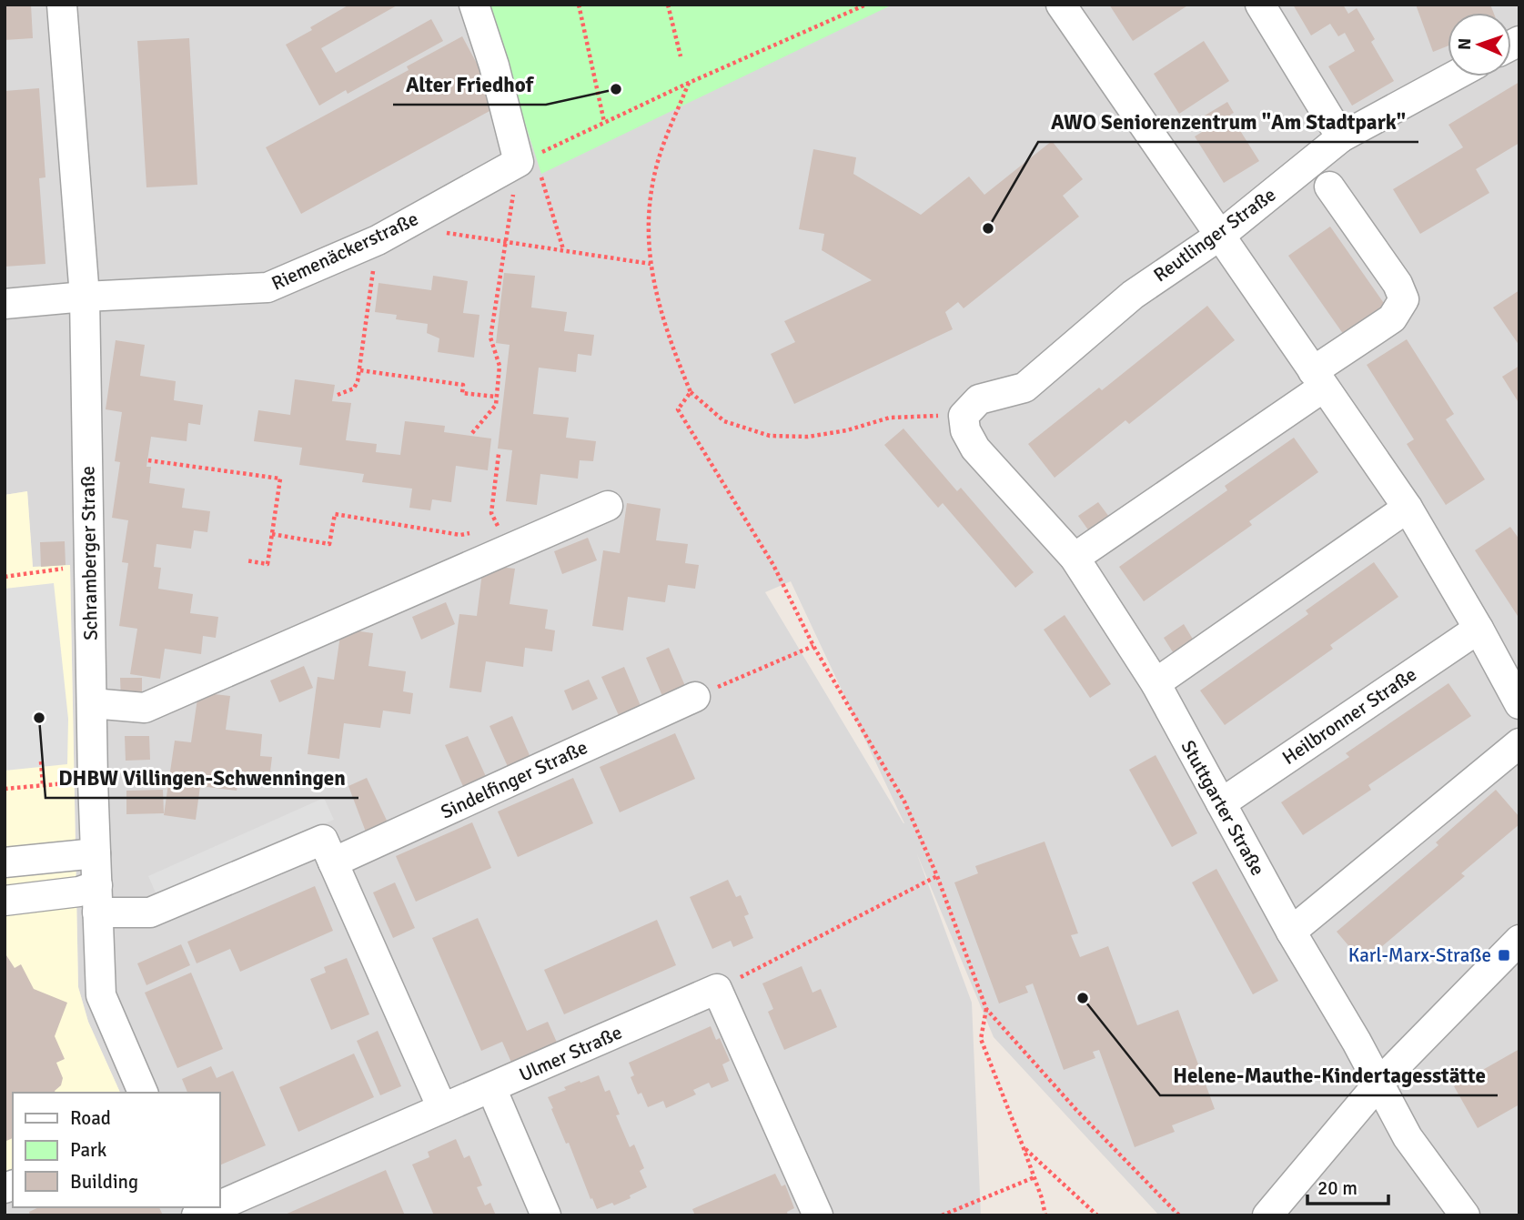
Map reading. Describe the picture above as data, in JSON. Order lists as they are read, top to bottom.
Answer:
{
  "streets": {
    "street": [
      "Reutlinger Straße",
      "Riemenäckerstraße",
      "Schramberger Straße",
      "Heilbronner Straße",
      "Sindelfinger Straße",
      "Stuttgarter Straße",
      "Ulmer Straße"
    ]
  },
  "crossings": [
    ["Reutlinger Straße", "Stuttgarter Straße"],
    ["Riemenäckerstraße", "Schramberger Straße"],
    ["Heilbronner Straße", "Stuttgarter Straße"]
  ],
  "places": {
    "other": [
      "Alter Friedhof",
      "AWO Seniorenzentrum \"Am Stadtpark\"",
      "DHBW Villingen-Schwenningen",
      "Helene-Mauthe-Kindertagesstätte"
    ],
    "transit": ["Karl-Marx-Straße"]
  },
  "legend": ["Road", "Park", "Building"],
  "scale_bar": "20 m",
  "north": "left"
}
